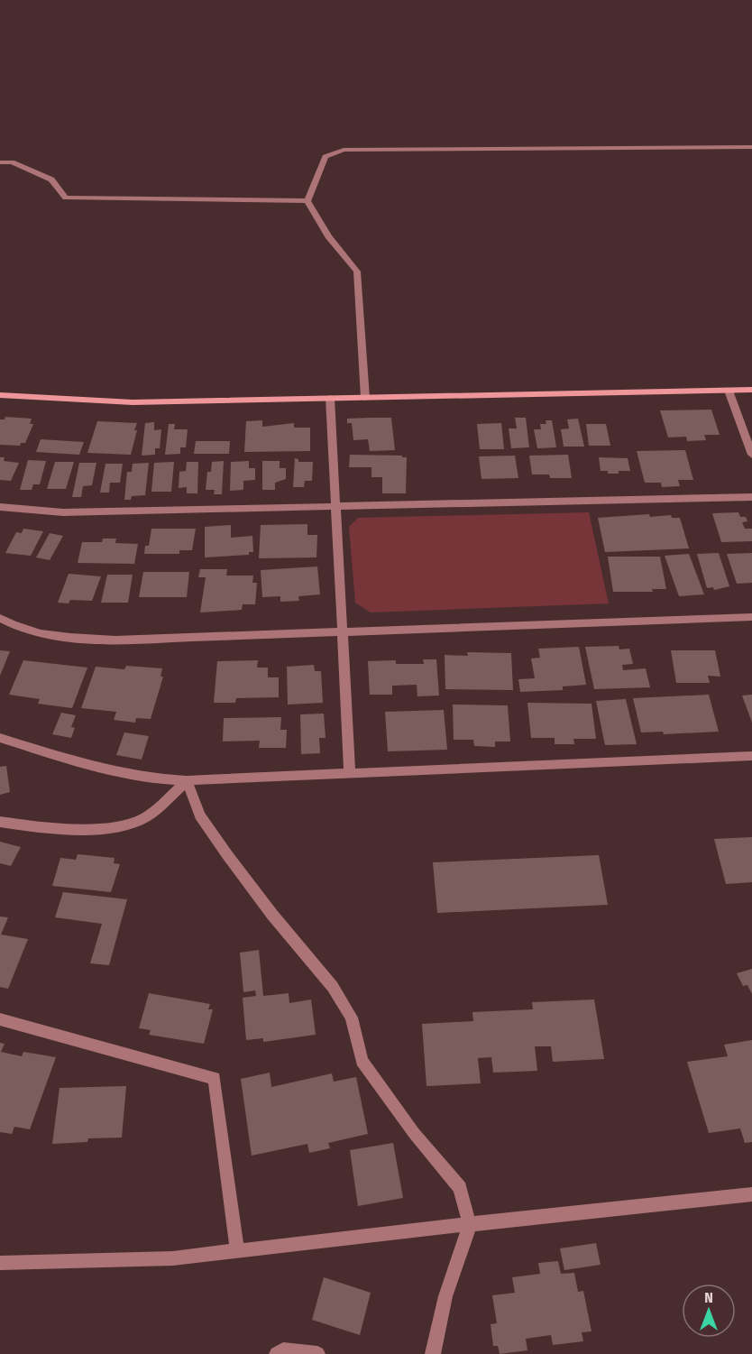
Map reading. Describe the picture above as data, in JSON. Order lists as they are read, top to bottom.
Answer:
{
  "north": "top"
}
